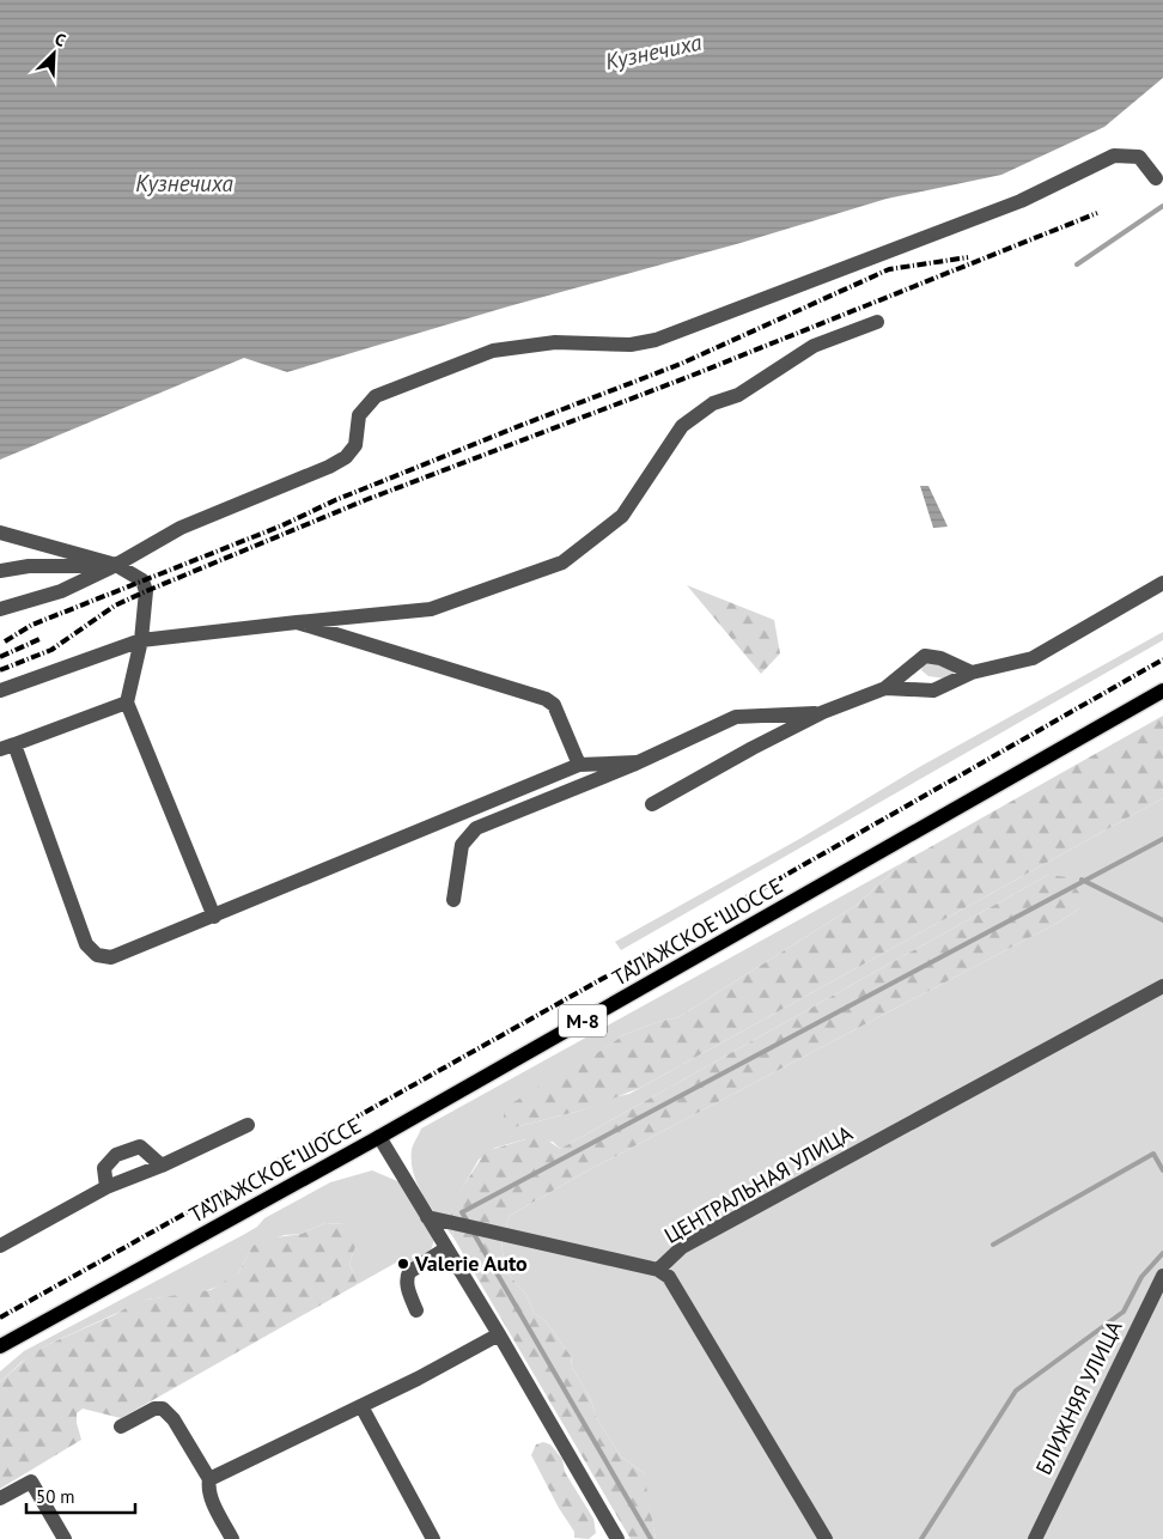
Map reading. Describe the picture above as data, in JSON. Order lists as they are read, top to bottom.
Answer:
{
  "streets": {
    "main road": ["ТАЛАЖСКОЕ ШОССЕ", "М-8"],
    "lane": ["ЦЕНТРАЛЬНАЯ УЛИЦА", "БЛИЖНЯЯ УЛИЦА"]
  },
  "water": ["Кузнечиха"],
  "places": ["Valerie Auto"],
  "scale_bar": "50 m",
  "north": "top right"
}
